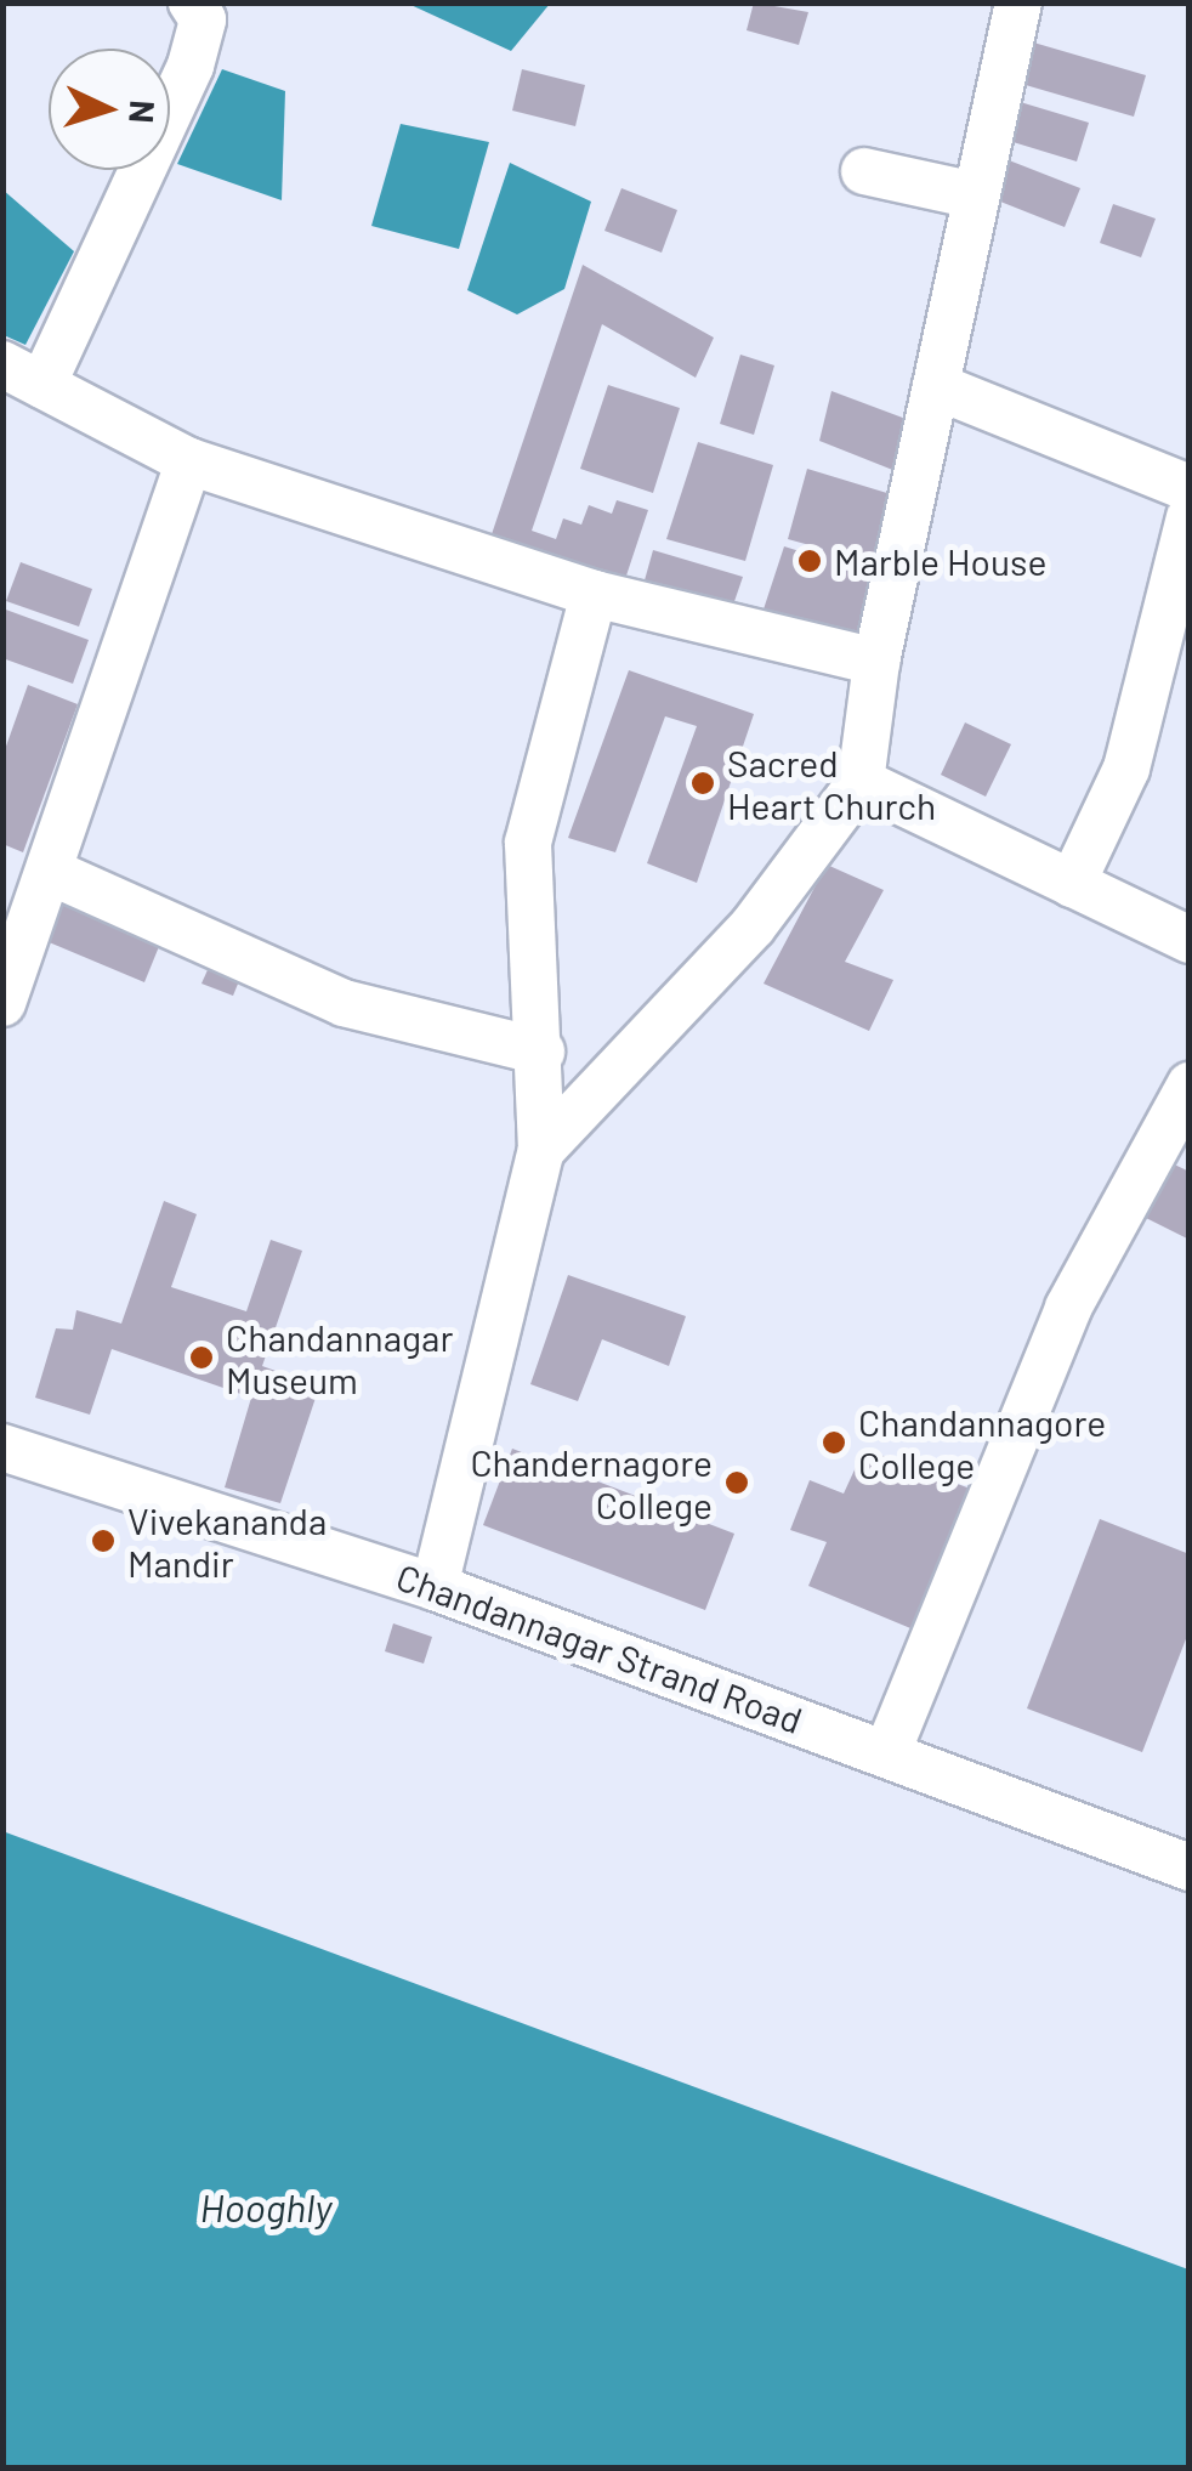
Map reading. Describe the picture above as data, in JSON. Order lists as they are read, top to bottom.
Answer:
{
  "streets": {
    "street": ["Chandannagar Strand Road"]
  },
  "water": ["Hooghly"],
  "places": [
    "Marble House",
    "Sacred Heart Church",
    "Chandannagar Museum",
    "Chandannagore College",
    "Chandernagore College",
    "Vivekananda Mandir"
  ],
  "north": "right"
}
